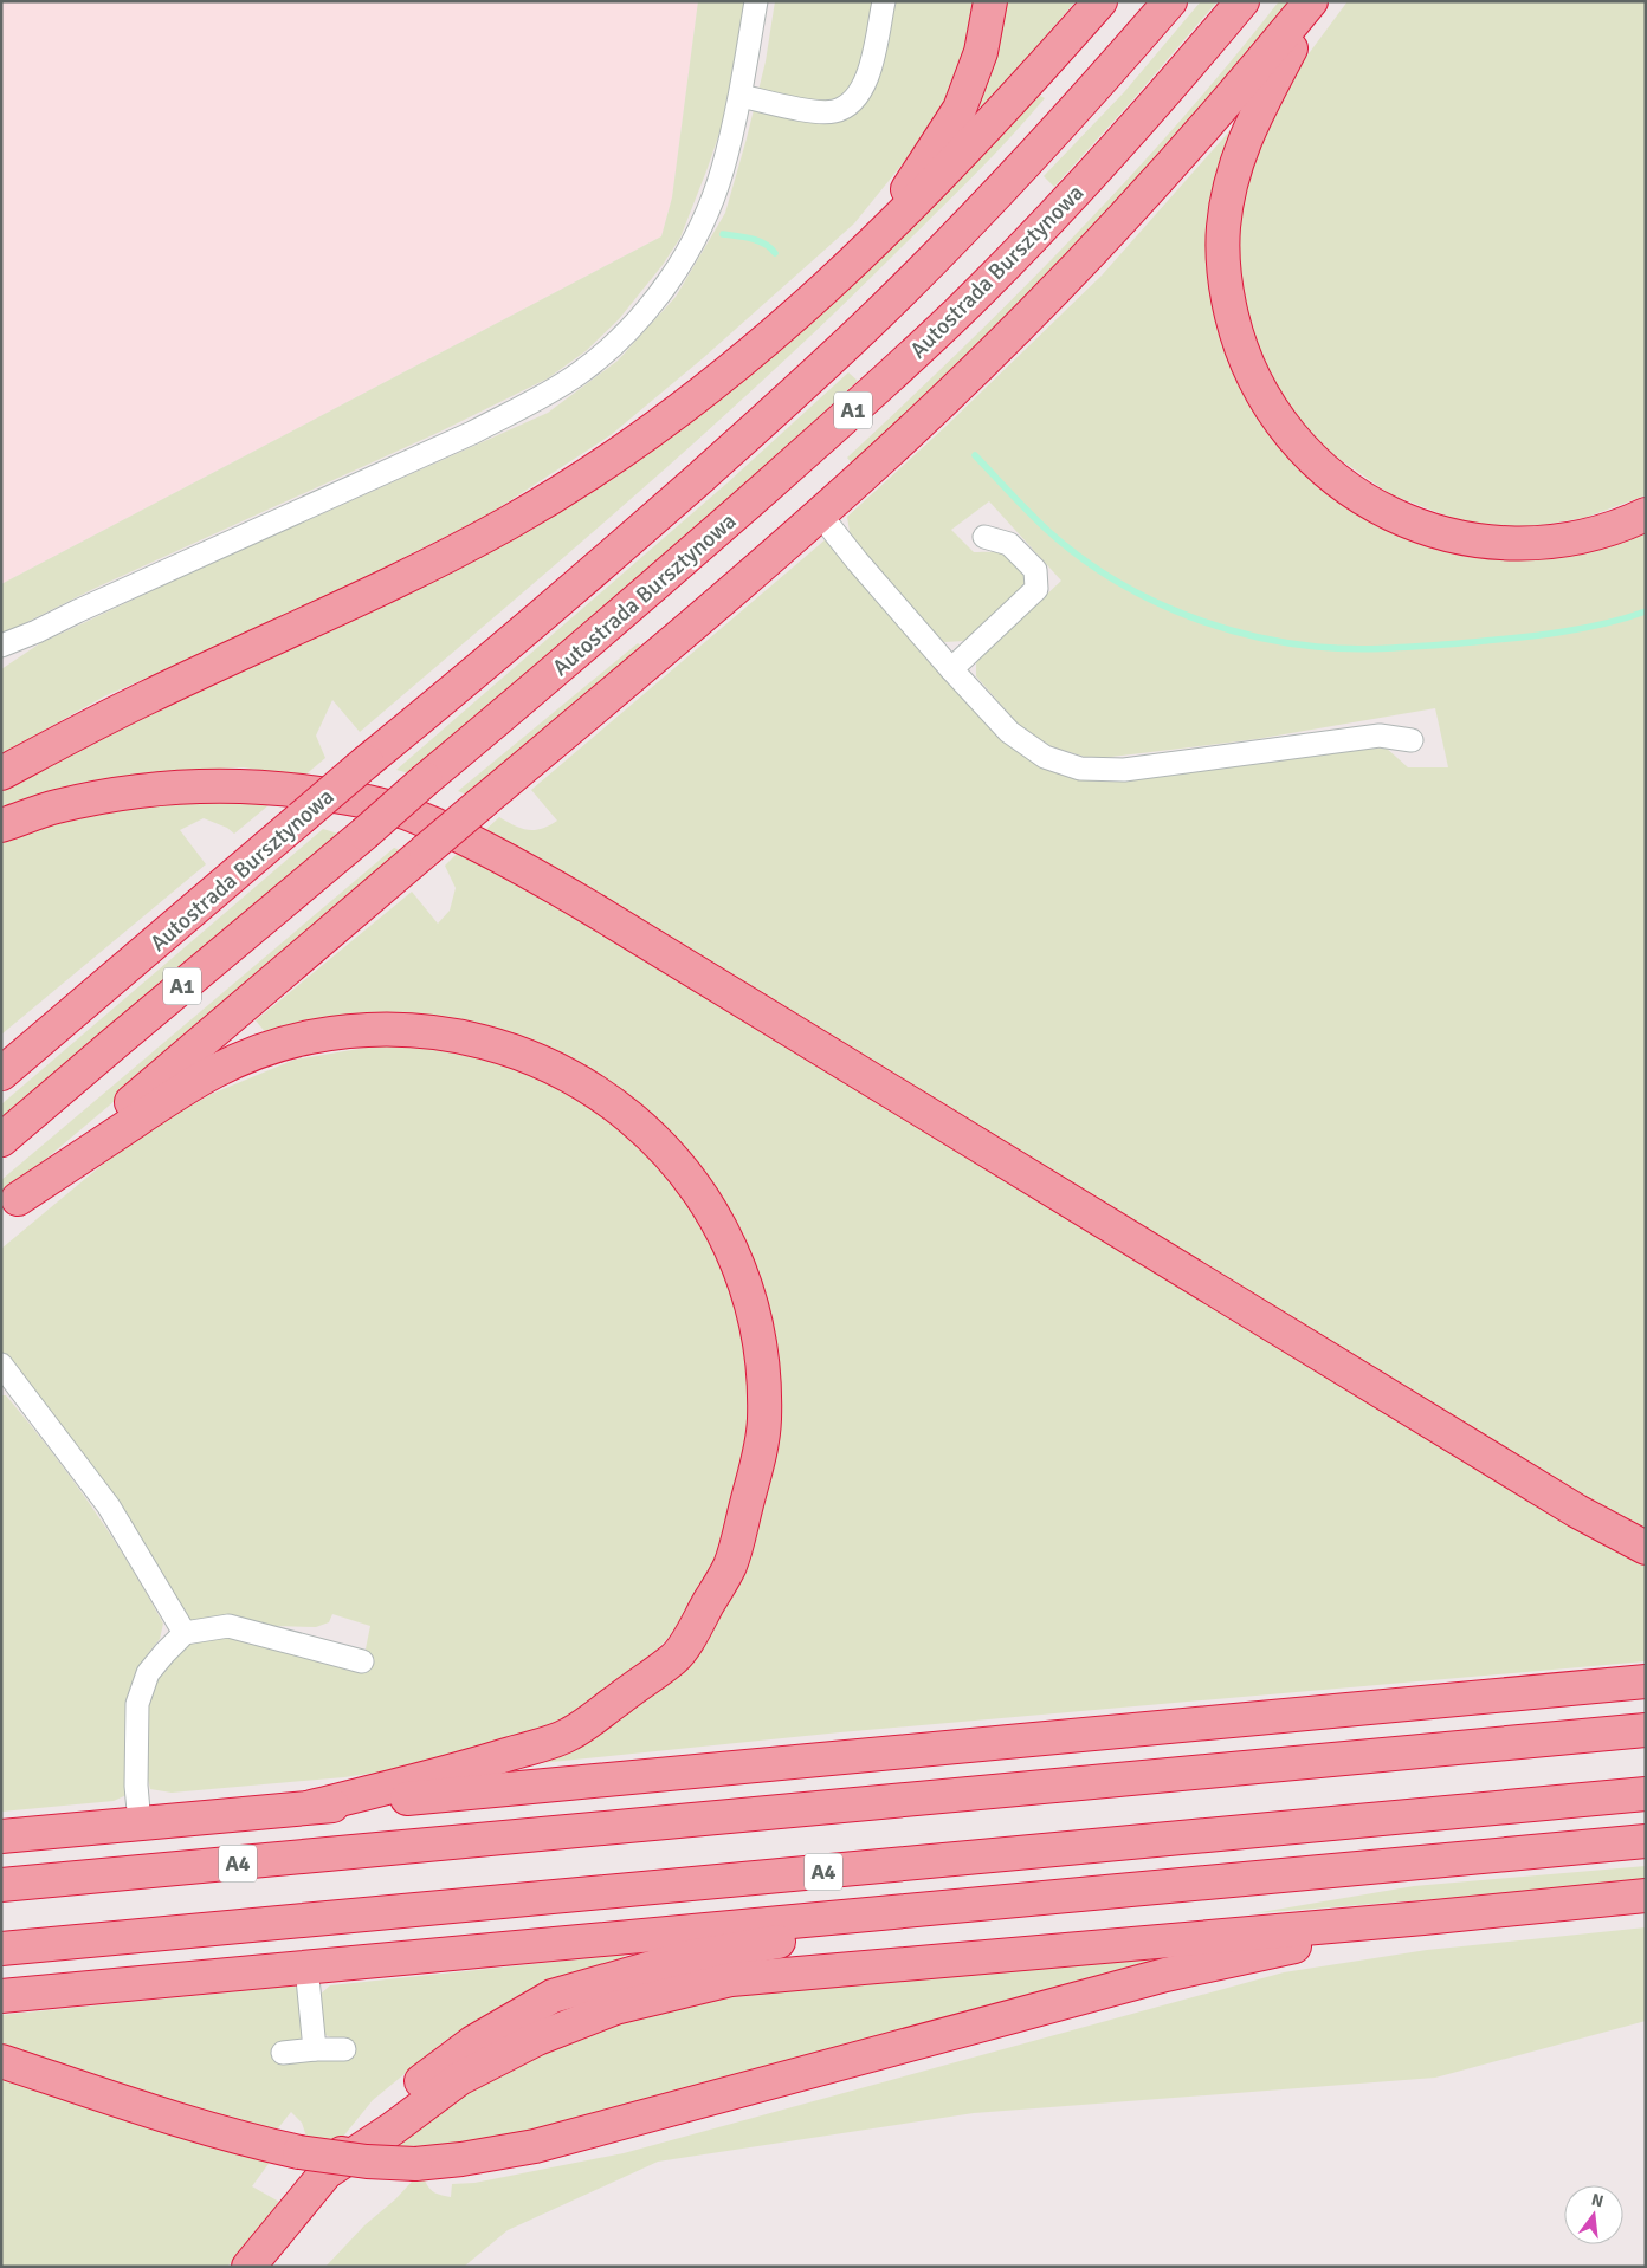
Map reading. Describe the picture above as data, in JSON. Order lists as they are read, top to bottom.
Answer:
{
  "streets": {
    "highway": ["Autostrada Bursztynowa", "A1", "A4"]
  },
  "north": "top"
}
